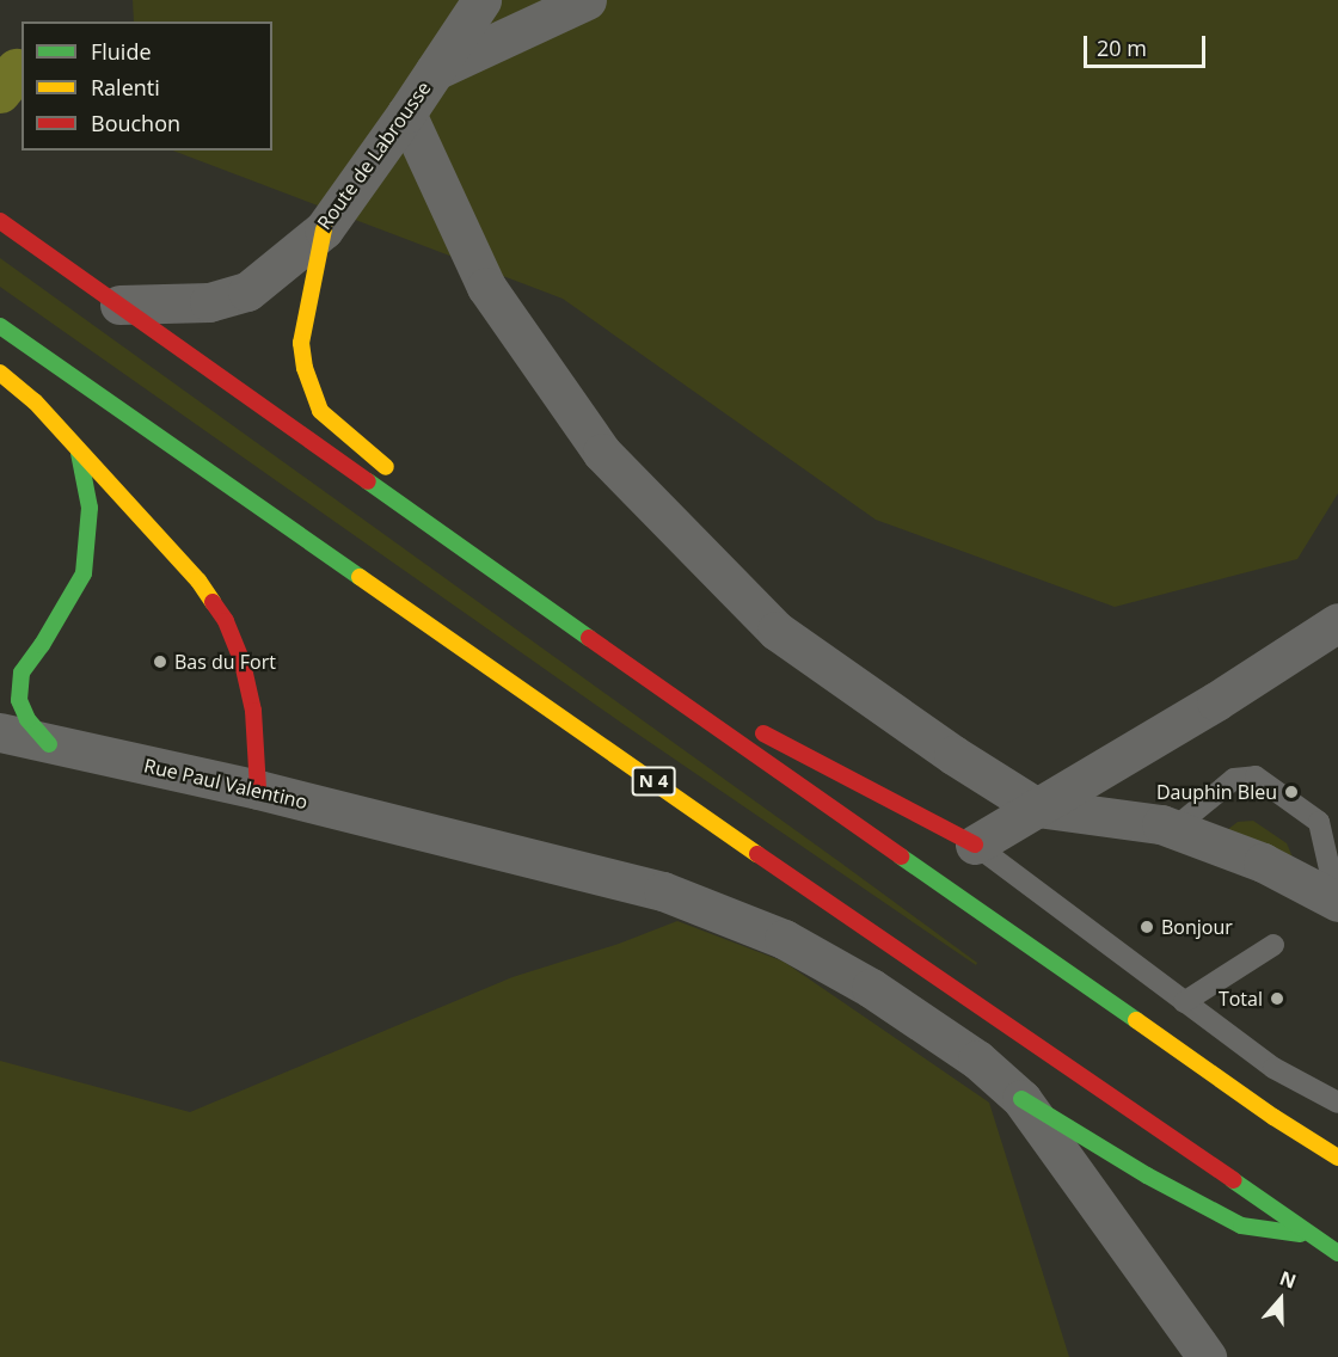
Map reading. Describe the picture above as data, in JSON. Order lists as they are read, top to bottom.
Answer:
{
  "streets": {
    "highway": ["N 4"],
    "street": ["Route de Labrousse", "Rue Paul Valentino"]
  },
  "places": [
    "Bas du Fort",
    "Dauphin Bleu",
    "Bonjour",
    "Total"
  ],
  "legend": ["Fluide", "Ralenti", "Bouchon"],
  "scale_bar": "20 m",
  "north": "top"
}
